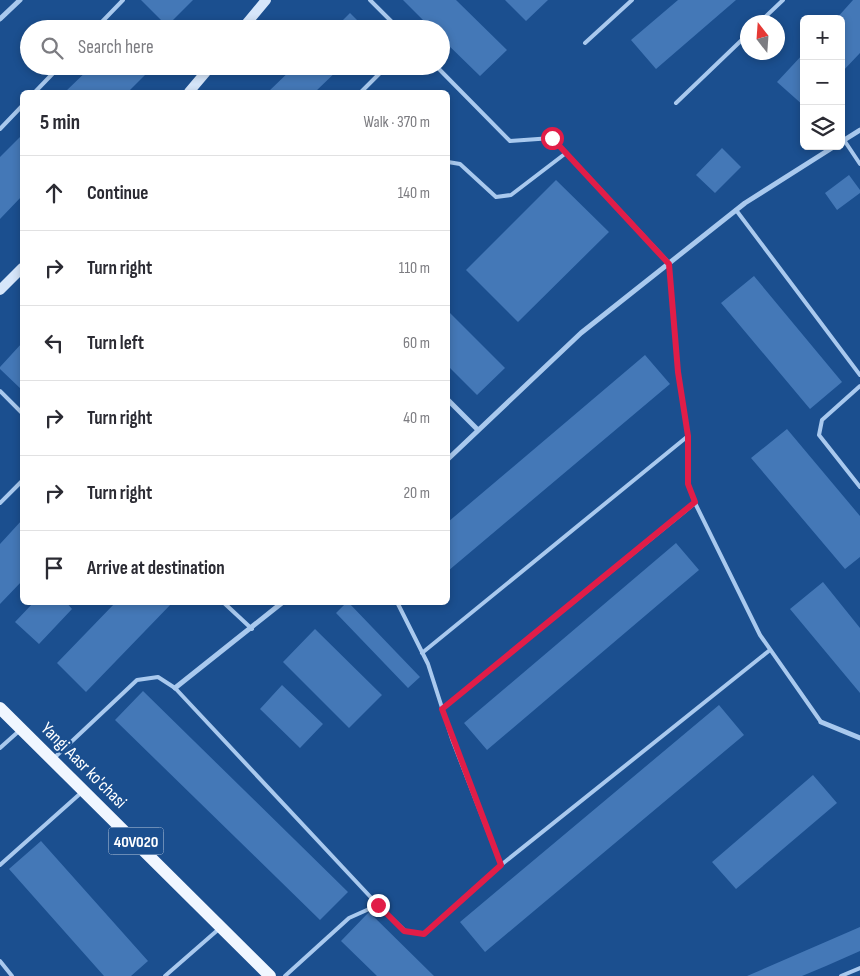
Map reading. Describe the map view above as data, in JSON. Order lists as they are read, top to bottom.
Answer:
{
  "streets": {
    "main road": ["Yangi Aasr ko'chasi", "40V020"]
  },
  "north": "top",
  "page": {
    "map_buttons": ["+", "−"],
    "search": "Search here",
    "heading": ["5 min", "Walk · 370 m"],
    "list": [
      ["Continue", "140 m"],
      ["Turn right", "110 m"],
      ["Turn left", "60 m"],
      ["Turn right", "40 m"],
      ["Turn right", "20 m"],
      "Arrive at destination"
    ]
  }
}
